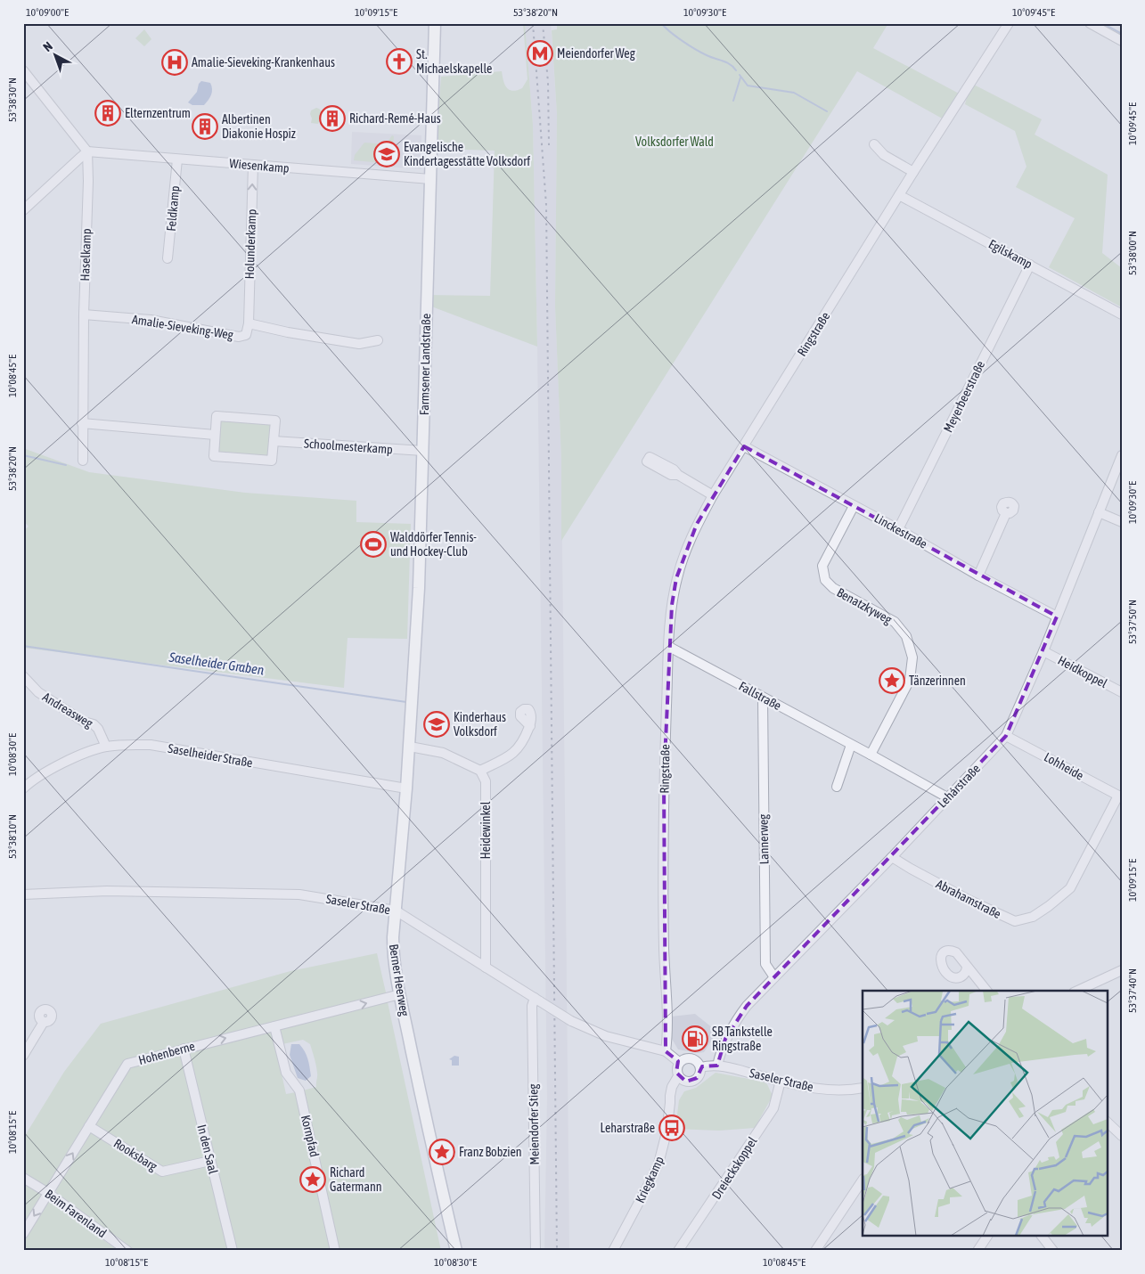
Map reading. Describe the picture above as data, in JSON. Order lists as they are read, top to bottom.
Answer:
{
  "streets": {
    "main road": ["Farmsener Landstraße", "Berner Heerweg"],
    "street": [
      "Wiesenkamp",
      "Feldkamp",
      "Holunderkamp",
      "Egilskamp",
      "Haselkamp",
      "Amalie-Sieveking-Weg",
      "Ringstraße",
      "Meyerbeerstraße",
      "Schoolmesterkamp",
      "Linckestraße",
      "Benatzkyweg",
      "Heidkoppel",
      "Fallstraße",
      "Andreasweg",
      "Saselheider Straße",
      "Lohheide",
      "Lehárstraße",
      "Heidewinkel",
      "Lannerweg",
      "Abrahamstraße",
      "Saseler Straße",
      "Hohenberne",
      "Meiendorfer Stieg",
      "Kornpfad",
      "In den Saal",
      "Rooksbarg",
      "Dreieckskoppel",
      "Kriegkamp",
      "Beim Farenland"
    ]
  },
  "crossings": [
    ["Wiesenkamp", "Feldkamp"],
    ["Wiesenkamp", "Holunderkamp"],
    ["Wiesenkamp", "Haselkamp"],
    ["Wiesenkamp", "Farmsener Landstraße"],
    ["Holunderkamp", "Amalie-Sieveking-Weg"],
    ["Egilskamp", "Ringstraße"],
    ["Egilskamp", "Meyerbeerstraße"],
    ["Haselkamp", "Amalie-Sieveking-Weg"],
    ["Ringstraße", "Linckestraße"],
    ["Ringstraße", "Fallstraße"],
    ["Ringstraße", "Saseler Straße"],
    ["Farmsener Landstraße", "Schoolmesterkamp"],
    ["Farmsener Landstraße", "Berner Heerweg"],
    ["Meyerbeerstraße", "Linckestraße"],
    ["Linckestraße", "Benatzkyweg"],
    ["Linckestraße", "Lehárstraße"],
    ["Benatzkyweg", "Fallstraße"],
    ["Heidkoppel", "Lehárstraße"],
    ["Fallstraße", "Lehárstraße"],
    ["Fallstraße", "Lannerweg"],
    ["Andreasweg", "Saselheider Straße"],
    ["Saselheider Straße", "Berner Heerweg"],
    ["Lohheide", "Lehárstraße"],
    ["Lohheide", "Abrahamstraße"],
    ["Lehárstraße", "Lannerweg"],
    ["Lehárstraße", "Abrahamstraße"],
    ["Lehárstraße", "Saseler Straße"],
    ["Heidewinkel", "Saseler Straße"],
    ["Saseler Straße", "Berner Heerweg"],
    ["Saseler Straße", "Meiendorfer Stieg"],
    ["Saseler Straße", "Dreieckskoppel"],
    ["Saseler Straße", "Kriegkamp"],
    ["Berner Heerweg", "Hohenberne"],
    ["Hohenberne", "Kornpfad"],
    ["Hohenberne", "In den Saal"],
    ["Hohenberne", "Rooksbarg"],
    ["Hohenberne", "Beim Farenland"],
    ["In den Saal", "Rooksbarg"]
  ],
  "one_way": ["Holunderkamp"],
  "water": ["Saselheider Graben"],
  "parks": ["Volksdorfer Wald"],
  "places": {
    "metro station": ["Meiendorfer Weg"],
    "church": ["St. Michaelskapelle"],
    "hospital": ["Amalie-Sieveking-Krankenhaus"],
    "building": ["Elternzentrum", "Richard-Remé-Haus", "Albertinen Diakonie Hospiz"],
    "school or university": ["Evangelische Kindertagesstätte Volksdorf", "Kinderhaus Volksdorf"],
    "sports": ["Walddörfer Tennis- und Hockey-Club"],
    "place": ["Tänzerinnen", "Franz Bobzien", "Richard Gatermann"],
    "fuel station": ["SB Tankstelle Ringstraße"],
    "bus stop": ["Leharstraße"]
  },
  "north": "top left",
  "coordinates": [
    "10°09'00\"E",
    "10°09'15\"E",
    "53°38'20\"N",
    "10°09'30\"E",
    "10°09'45\"E",
    "53°38'30\"N",
    "53°38'00\"N",
    "10°08'45\"E",
    "53°37'50\"N",
    "10°08'30\"E",
    "53°38'10\"N",
    "53°37'40\"N",
    "10°08'15\"E"
  ]
}
